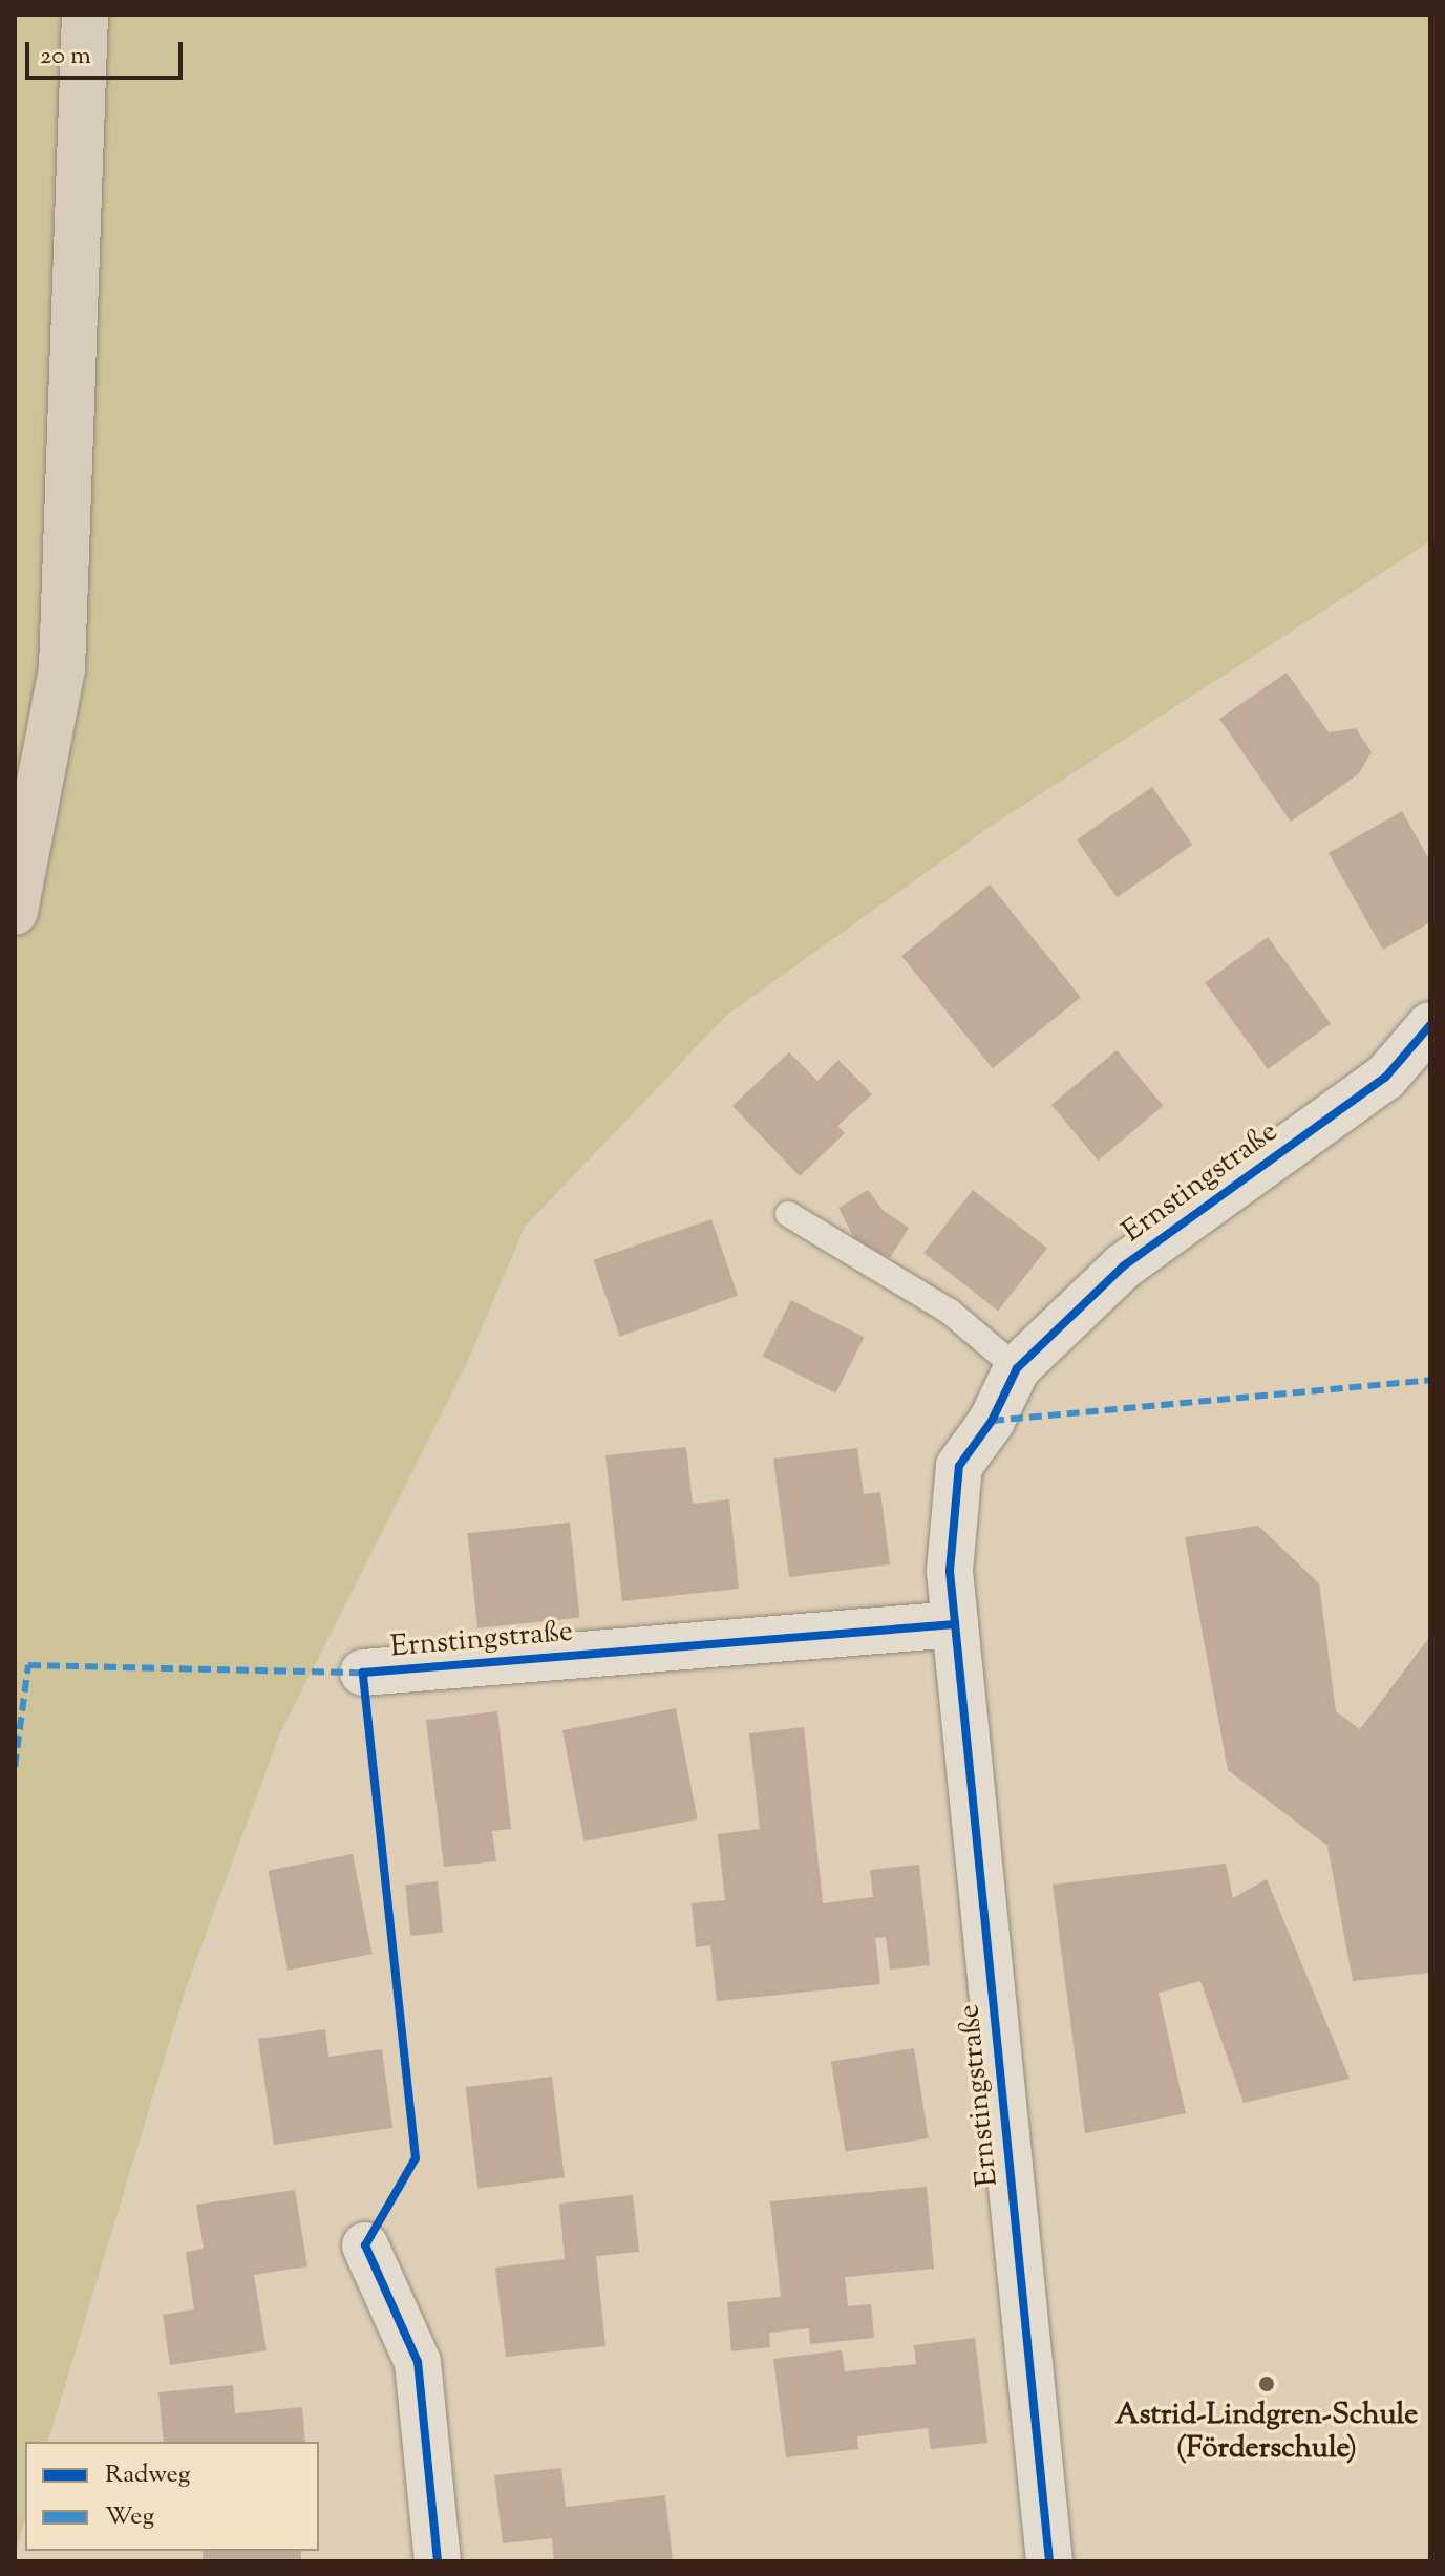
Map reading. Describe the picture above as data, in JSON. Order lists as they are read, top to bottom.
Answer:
{
  "streets": {
    "street": ["Ernstingstraße"]
  },
  "places": ["Astrid-Lindgren-Schule (Förderschule)"],
  "legend": ["Radweg", "Weg"],
  "scale_bar": "20 m"
}
